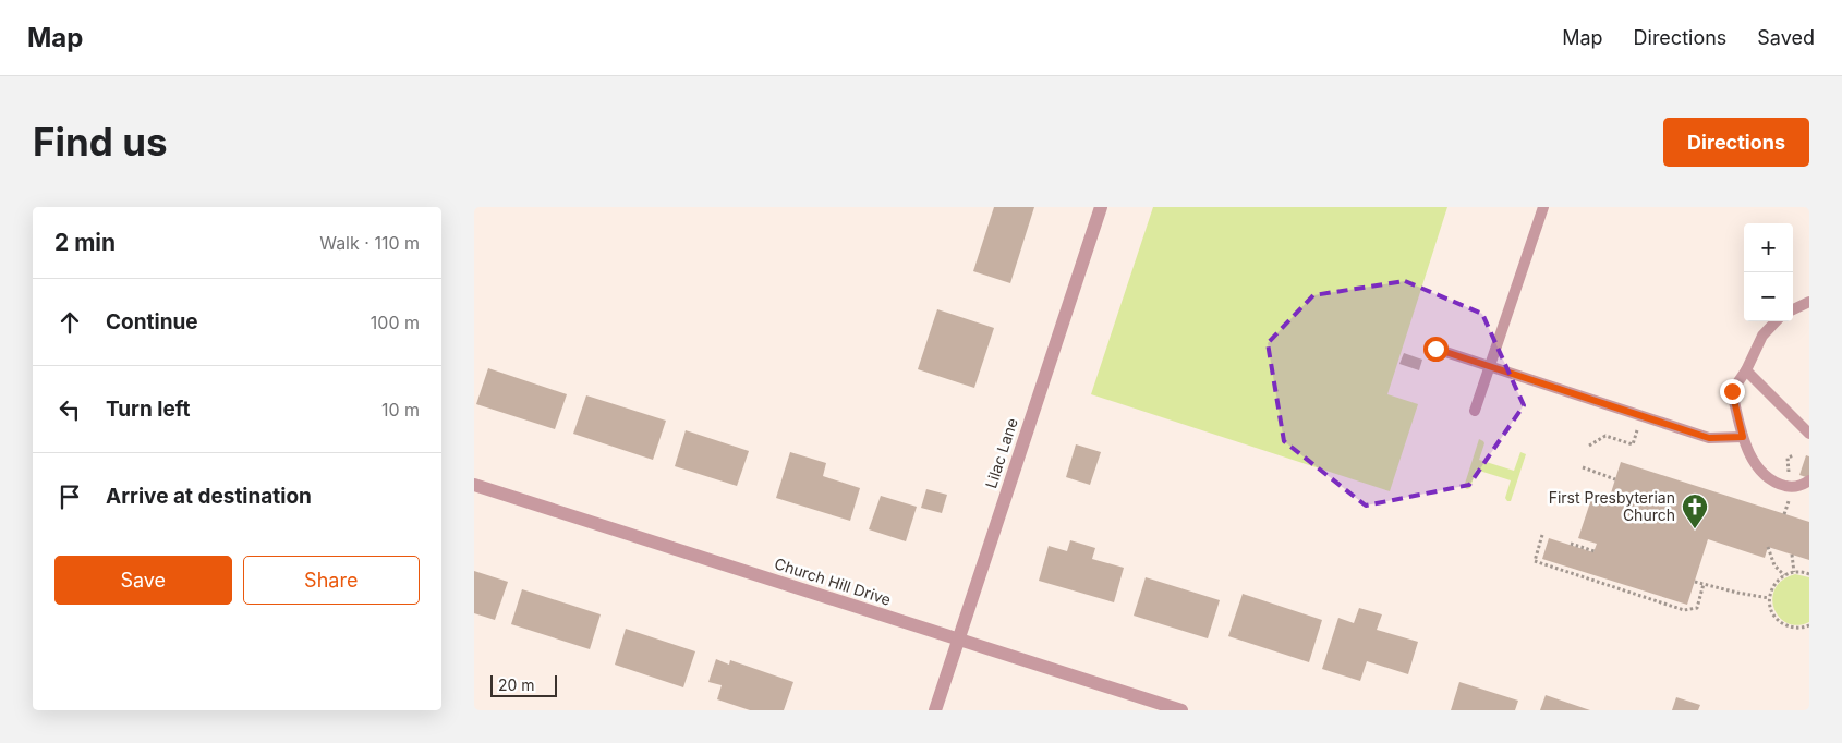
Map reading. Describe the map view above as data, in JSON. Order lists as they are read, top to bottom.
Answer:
{
  "streets": {
    "street": ["Lilac Lane", "Church Hill Drive"]
  },
  "crossings": [
    ["Lilac Lane", "Church Hill Drive"]
  ],
  "places": {
    "church": ["First Presbyterian Church"]
  },
  "scale_bar": "20 m",
  "page": {
    "header": "Map",
    "nav": ["Map", "Directions", "Saved"],
    "buttons": [
      "Directions",
      ["Save", "Share"]
    ],
    "title": "Find us",
    "heading": ["2 min", "Walk · 110 m"],
    "map_buttons": ["+", "−"],
    "list": [
      ["Continue", "100 m"],
      ["Turn left", "10 m"],
      "Arrive at destination"
    ],
    "scale": "20 m"
  }
}
